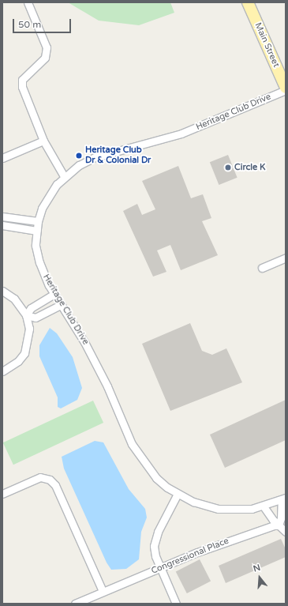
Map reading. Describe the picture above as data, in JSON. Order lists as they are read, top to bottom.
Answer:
{
  "streets": {
    "main road": ["Main Street"],
    "street": ["Heritage Club Drive", "Congressional Place"]
  },
  "crossings": [
    ["Main Street", "Heritage Club Drive"]
  ],
  "places": ["Heritage Club Dr & Colonial Dr", "Circle K"],
  "scale_bar": "50 m",
  "north": "top"
}
